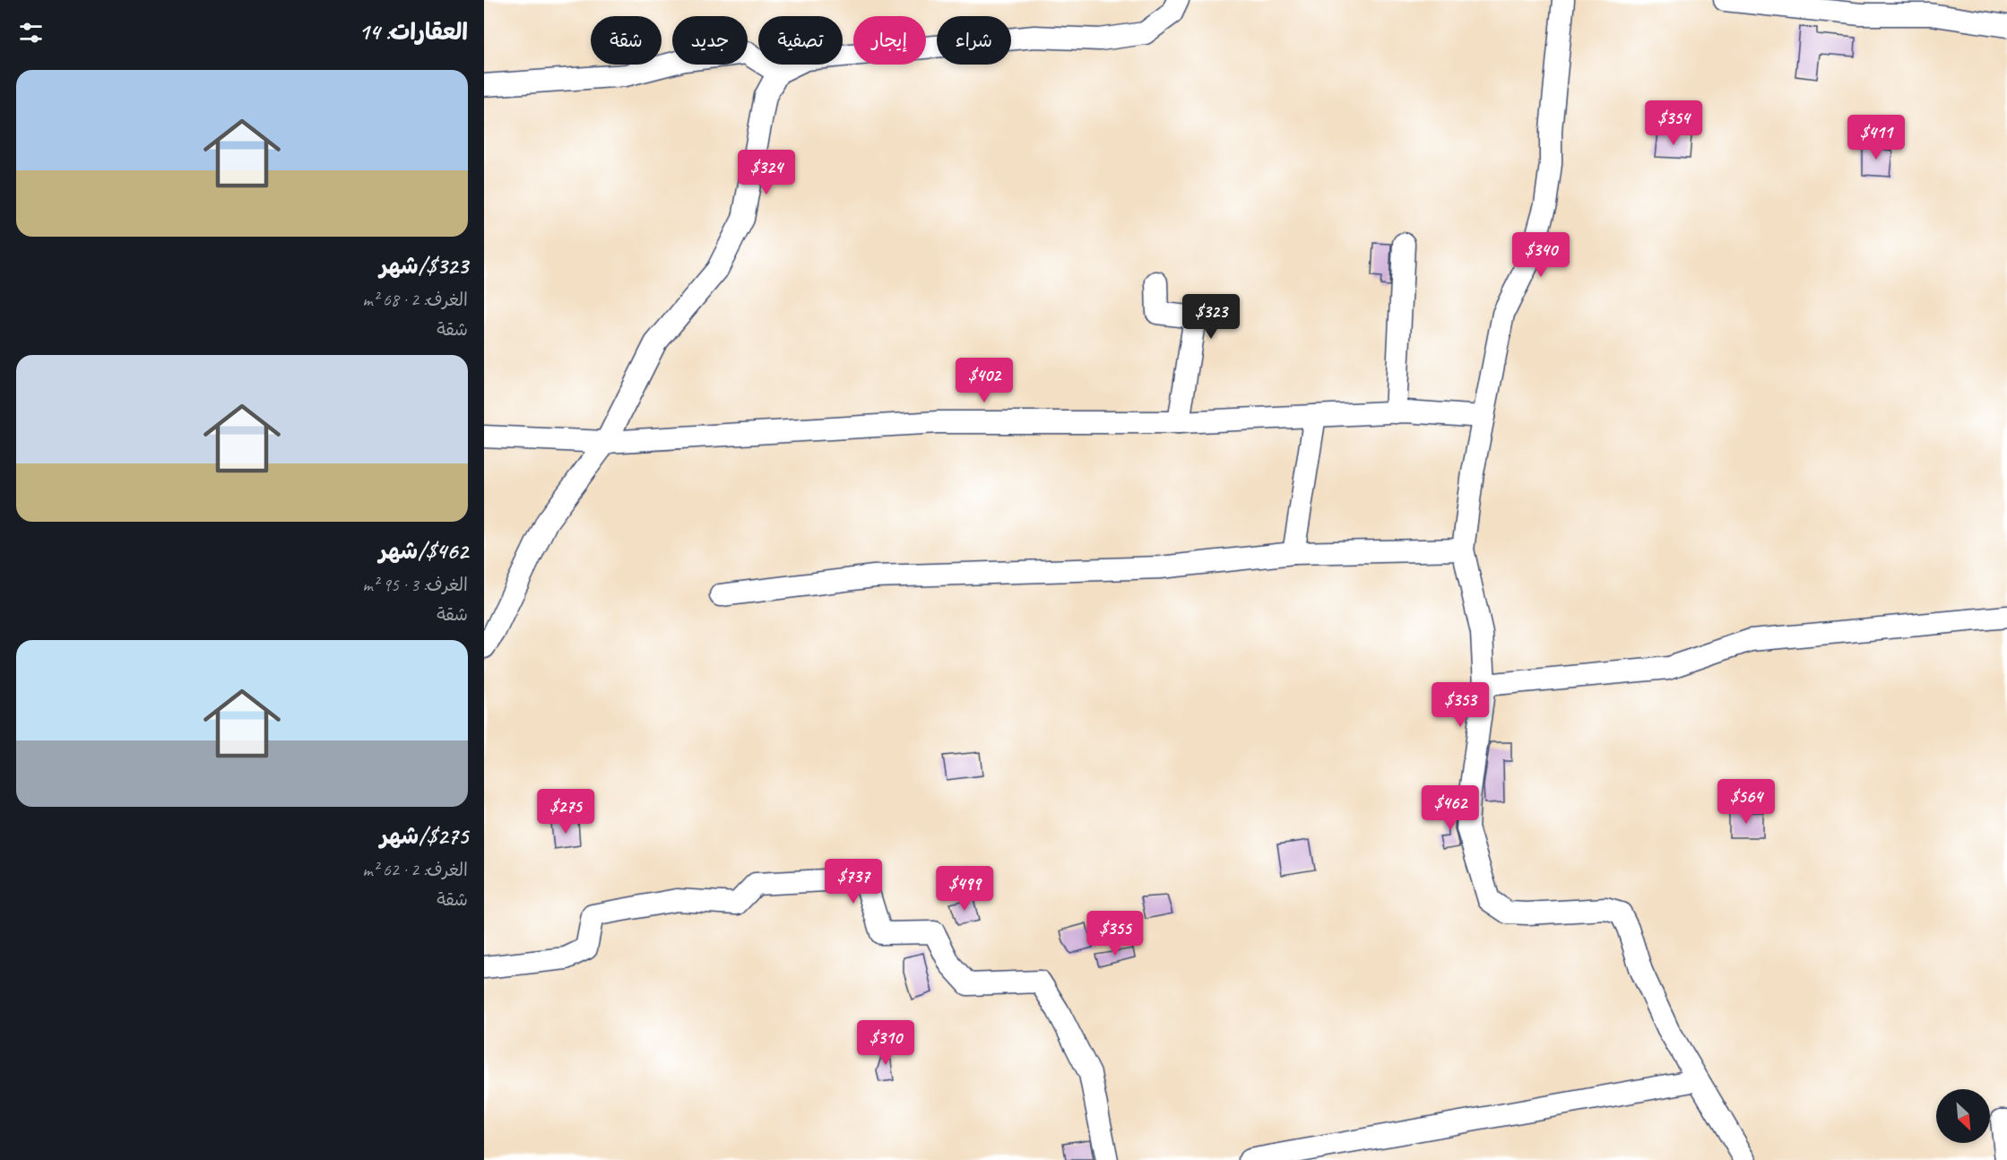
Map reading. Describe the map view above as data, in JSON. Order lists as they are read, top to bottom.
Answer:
{
  "north": "bottom right",
  "page": {
    "heading": "العقارات: 14",
    "chip": [
      "شراء",
      "إيجار",
      "تصفية",
      "جديد",
      "شقة"
    ],
    "list": [
      {
        "name": "$323/شهر",
        "note": "الغرف: 2 · 68 m² · شقة"
      },
      {
        "name": "$462/شهر",
        "note": "الغرف: 3 · 95 m² · شقة"
      },
      {
        "name": "$275/شهر",
        "note": "الغرف: 2 · 62 m² · شقة"
      }
    ],
    "price": [
      "$354",
      "$411",
      "$324",
      "$340",
      "$323",
      "$402",
      "$353",
      "$564",
      "$462",
      "$275",
      "$737",
      "$499",
      "$355",
      "$310"
    ]
  }
}
